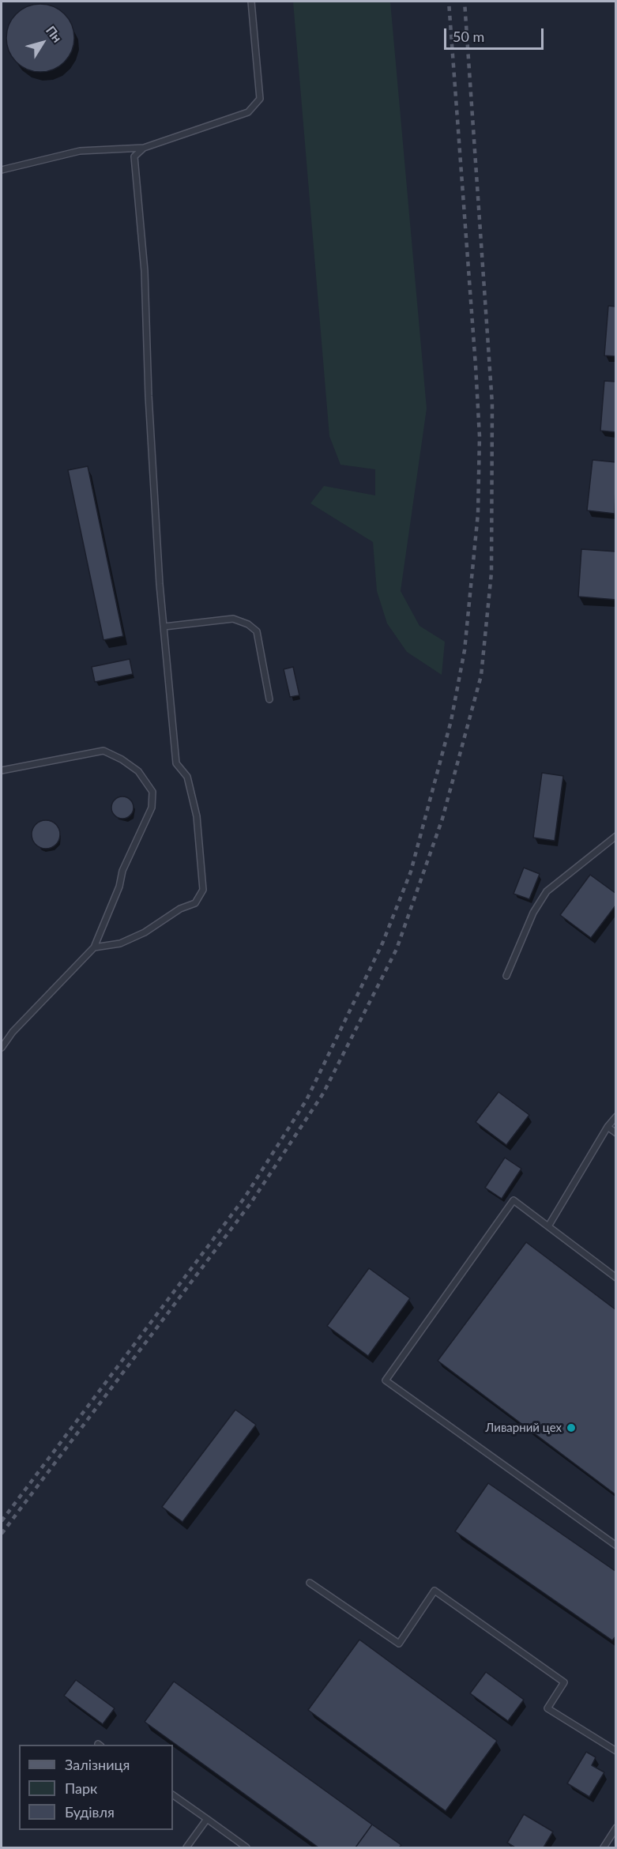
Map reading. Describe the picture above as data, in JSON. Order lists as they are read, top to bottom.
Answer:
{
  "places": ["Ливарний цех"],
  "legend": ["Залізниця", "Парк", "Будівля"],
  "scale_bar": "50 m",
  "north": "top right"
}
